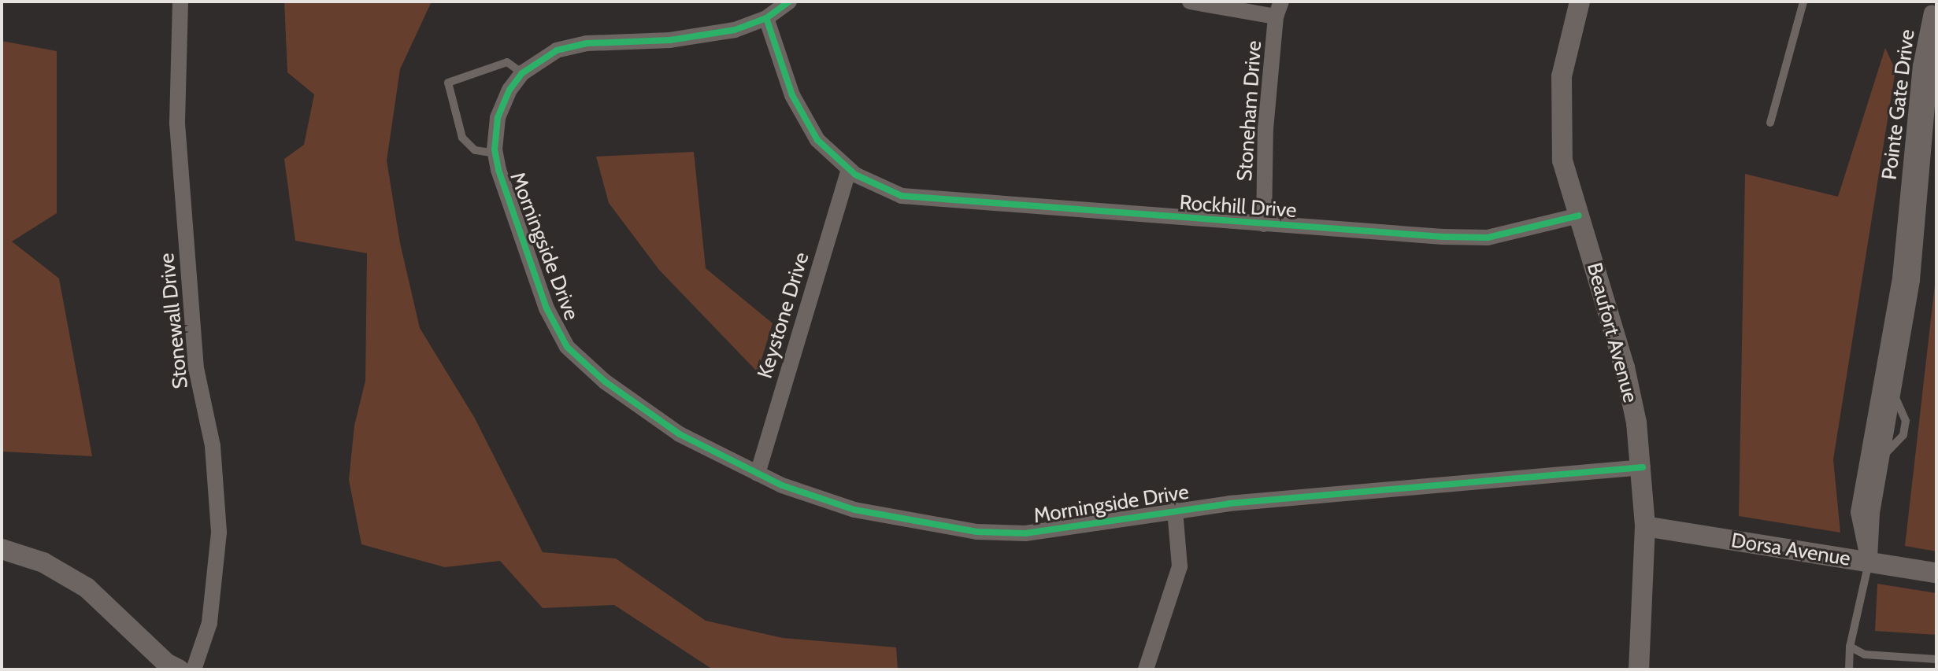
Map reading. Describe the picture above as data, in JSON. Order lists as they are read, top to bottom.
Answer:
{
  "streets": {
    "street": [
      "Pointe Gate Drive",
      "Stoneham Drive",
      "Rockhill Drive",
      "Morningside Drive",
      "Keystone Drive",
      "Stonewall Drive",
      "Beaufort Avenue",
      "Dorsa Avenue"
    ]
  },
  "crossings": [
    ["Pointe Gate Drive", "Dorsa Avenue"],
    ["Stoneham Drive", "Rockhill Drive"],
    ["Rockhill Drive", "Morningside Drive"],
    ["Rockhill Drive", "Keystone Drive"],
    ["Rockhill Drive", "Beaufort Avenue"],
    ["Morningside Drive", "Keystone Drive"],
    ["Morningside Drive", "Beaufort Avenue"],
    ["Beaufort Avenue", "Dorsa Avenue"]
  ]
}
